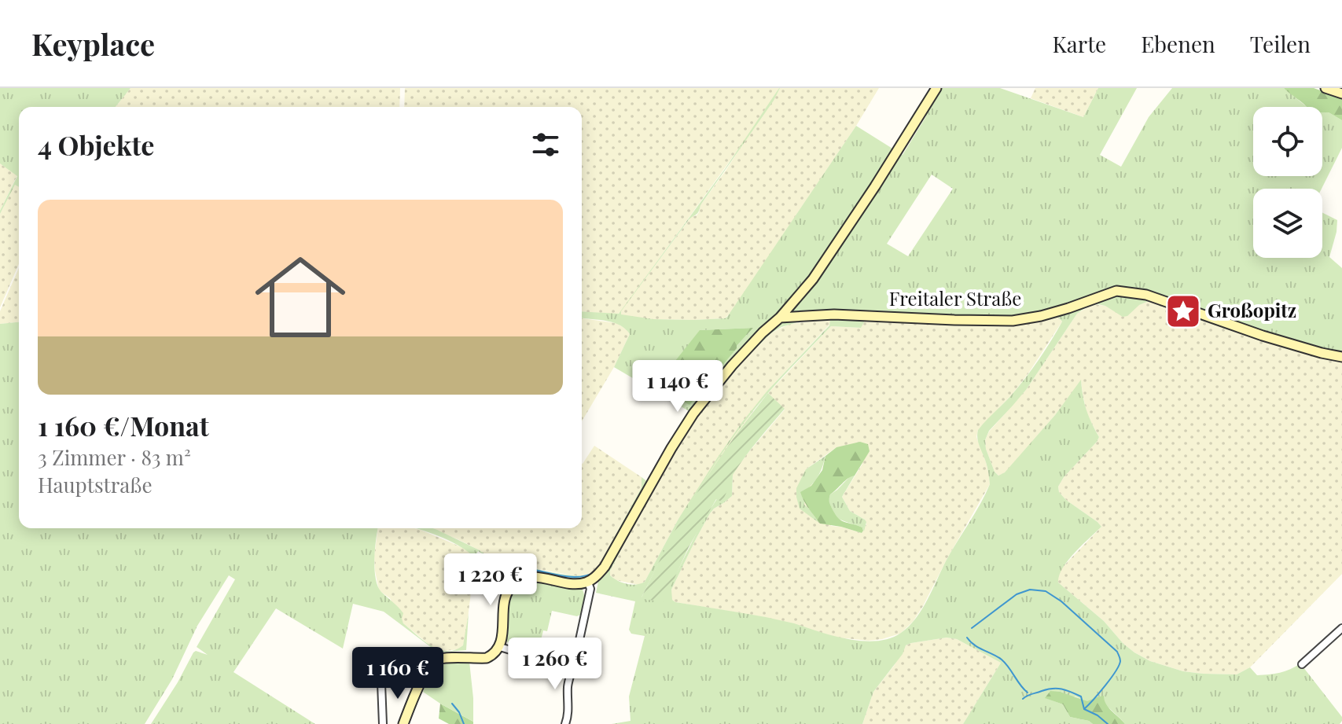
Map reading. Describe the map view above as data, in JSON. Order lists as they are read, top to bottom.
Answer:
{
  "streets": {
    "street": ["Freitaler Straße"]
  },
  "places": {
    "place": ["Großopitz"]
  },
  "page": {
    "header": "Keyplace",
    "nav": ["Karte", "Ebenen", "Teilen"],
    "heading": "4 Objekte",
    "list": [
      {
        "name": "1 160 €/Monat",
        "note": "3 Zimmer · 83 m² · Hauptstraße"
      }
    ],
    "price": [
      "1 140 €",
      "1 220 €",
      "1 260 €",
      "1 160 €"
    ]
  }
}
